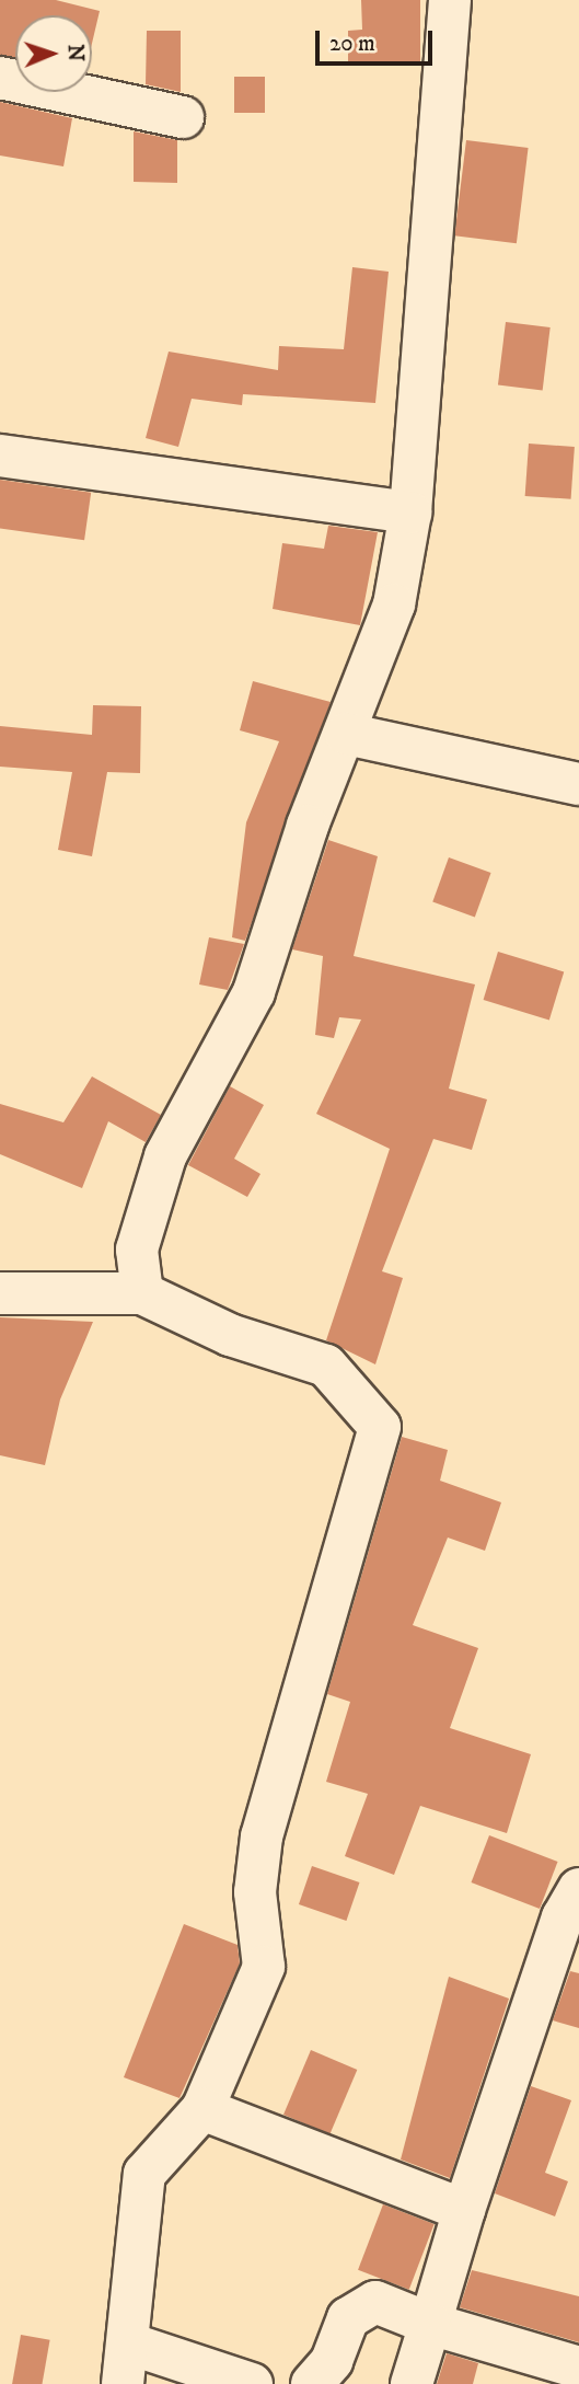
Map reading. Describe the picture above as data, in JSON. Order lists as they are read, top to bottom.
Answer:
{
  "scale_bar": "20 m",
  "north": "right"
}
